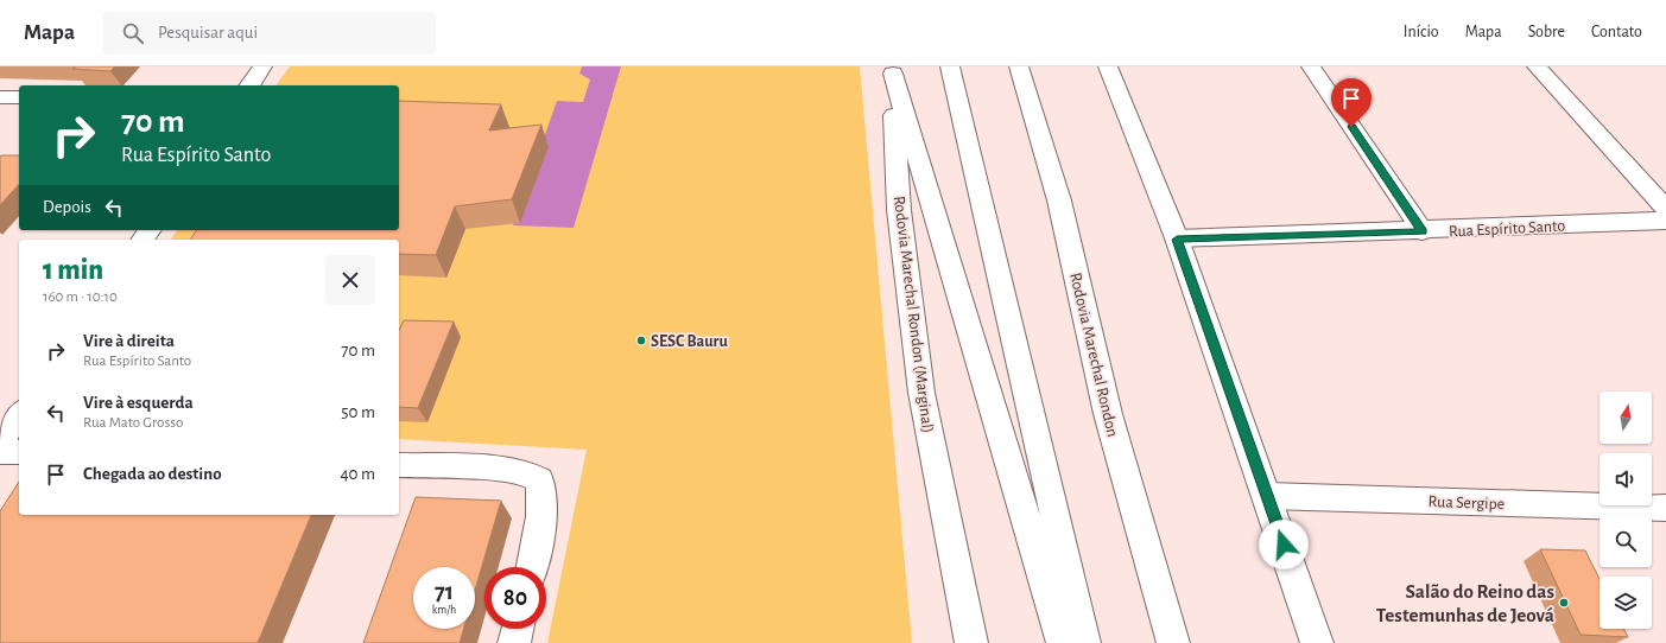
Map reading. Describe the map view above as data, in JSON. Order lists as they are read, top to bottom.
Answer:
{
  "streets": {
    "main road": [
      "Rua Espírito Santo",
      "Rodovia Marechal Rondon (Marginal)",
      "Rodovia Marechal Rondon",
      "Rua Sergipe"
    ]
  },
  "places": ["SESC Bauru", "Salão do Reino das Testemunhas de Jeová"],
  "north": "top",
  "page": {
    "header": "Mapa",
    "search": "Pesquisar aqui",
    "nav": [
      "Início",
      "Mapa",
      "Sobre",
      "Contato"
    ],
    "turn": ["70 m", "Rua Espírito Santo"],
    "then": "Depois",
    "heading": ["1 min", "160 m · 10:10"],
    "list": [
      {
        "name": "Vire à direita",
        "note": "Rua Espírito Santo",
        "value": "70 m"
      },
      {
        "name": "Vire à esquerda",
        "note": "Rua Mato Grosso",
        "value": "50 m"
      },
      {
        "name": "Chegada ao destino",
        "value": "40 m"
      }
    ],
    "speed": "71 km/h",
    "limit": "80"
  }
}
